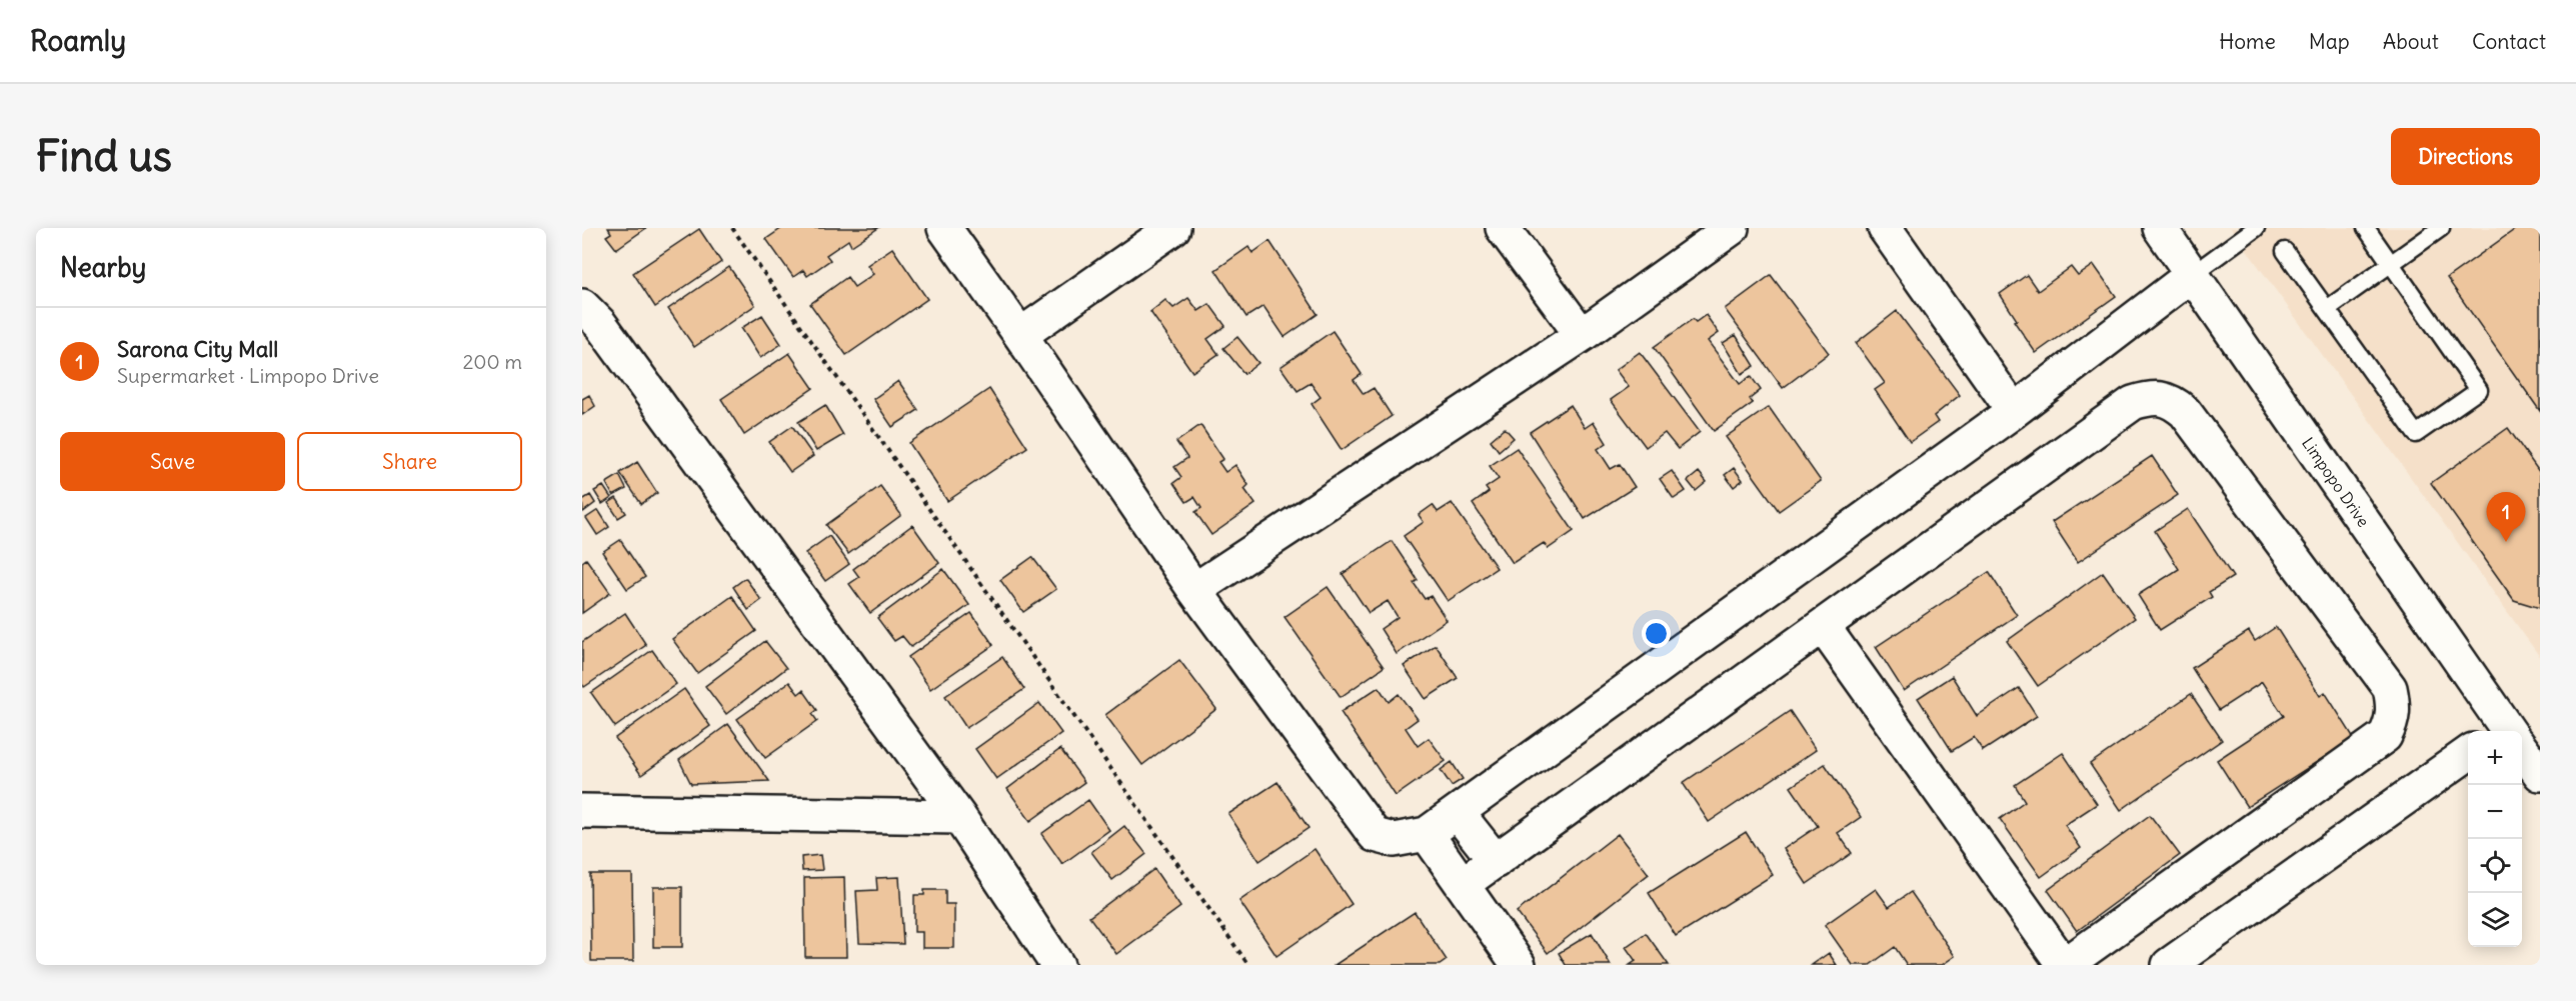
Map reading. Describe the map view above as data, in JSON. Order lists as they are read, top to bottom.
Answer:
{
  "streets": {
    "street": ["Limpopo Drive"]
  },
  "page": {
    "header": "Roamly",
    "nav": [
      "Home",
      "Map",
      "About",
      "Contact"
    ],
    "buttons": [
      "Directions",
      ["Save", "Share"]
    ],
    "title": "Find us",
    "heading": "Nearby",
    "list": [
      {
        "mark": "1",
        "name": "Sarona City Mall",
        "note": "Supermarket · Limpopo Drive",
        "value": "200 m"
      }
    ],
    "pins": "1",
    "map_buttons": ["+", "−"]
  }
}
